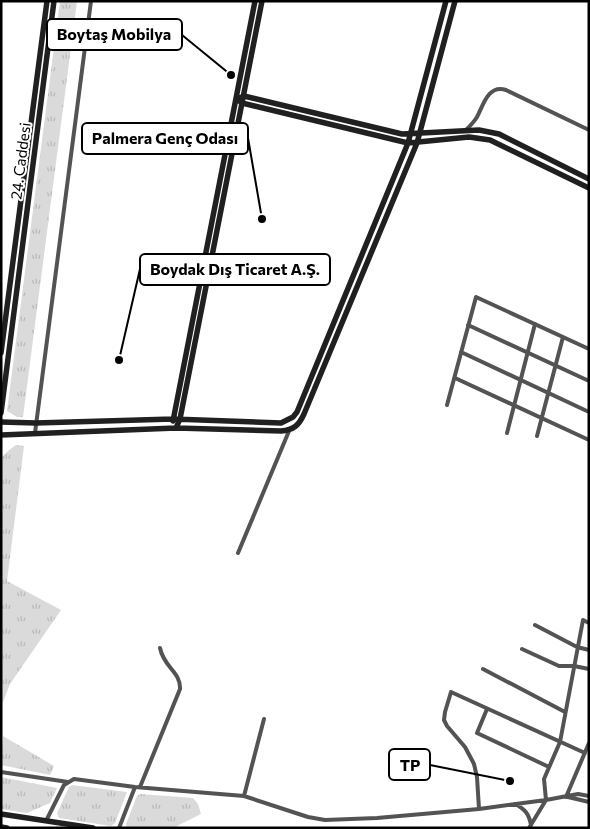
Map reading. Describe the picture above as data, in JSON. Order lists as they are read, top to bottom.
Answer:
{
  "streets": {
    "street": ["24. Caddesi"]
  },
  "places": [
    "Boytaş Mobilya",
    "Palmera Genç Odası",
    "Boydak Dış Ticaret A.Ş.",
    "TP"
  ]
}
